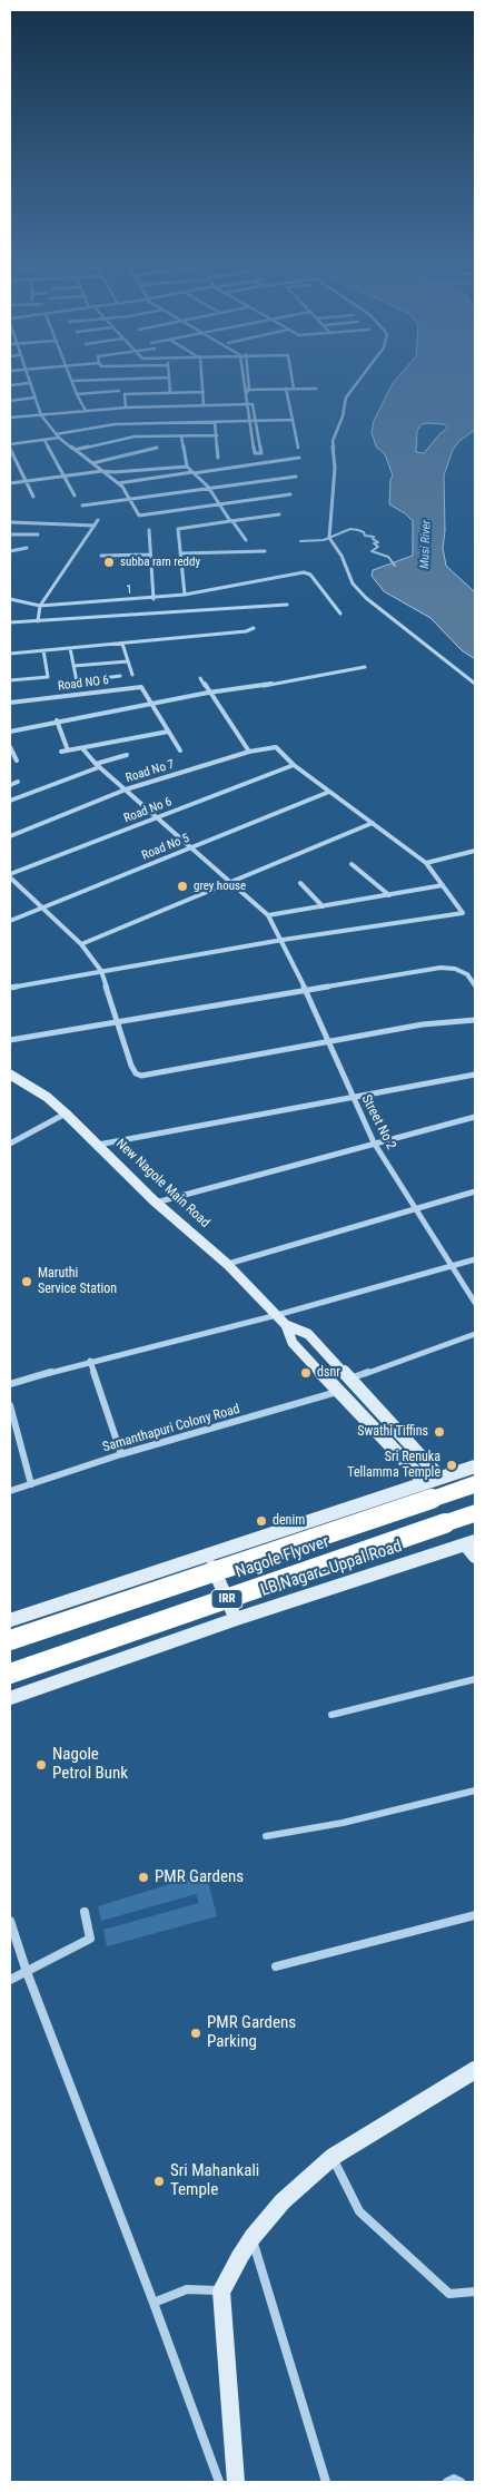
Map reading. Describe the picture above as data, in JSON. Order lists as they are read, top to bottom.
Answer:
{
  "streets": {
    "highway": ["Nagole Flyover", "IRR"],
    "street": [
      "1",
      "Road NO 6",
      "Road No 7",
      "Road No 6",
      "Road No 5",
      "Street No 2",
      "New Nagole Main Road",
      "Samanthapuri Colony Road",
      "LB Nagar - Uppal Road"
    ]
  },
  "crossings": [
    ["Road No 7", "Road No 6"],
    ["Road No 7", "Street No 2"],
    ["Road No 6", "Street No 2"],
    ["Road No 5", "Street No 2"],
    ["New Nagole Main Road", "Samanthapuri Colony Road"]
  ],
  "water": ["Musi River"],
  "places": [
    "subba ram reddy",
    "grey house",
    "Maruthi Service Station",
    "dsnr",
    "Swathi Tiffins",
    "Sri Renuka Tellamma Temple",
    "denim",
    "Nagole Petrol Bunk",
    "PMR Gardens",
    "PMR Gardens Parking",
    "Sri Mahankali Temple"
  ]
}
